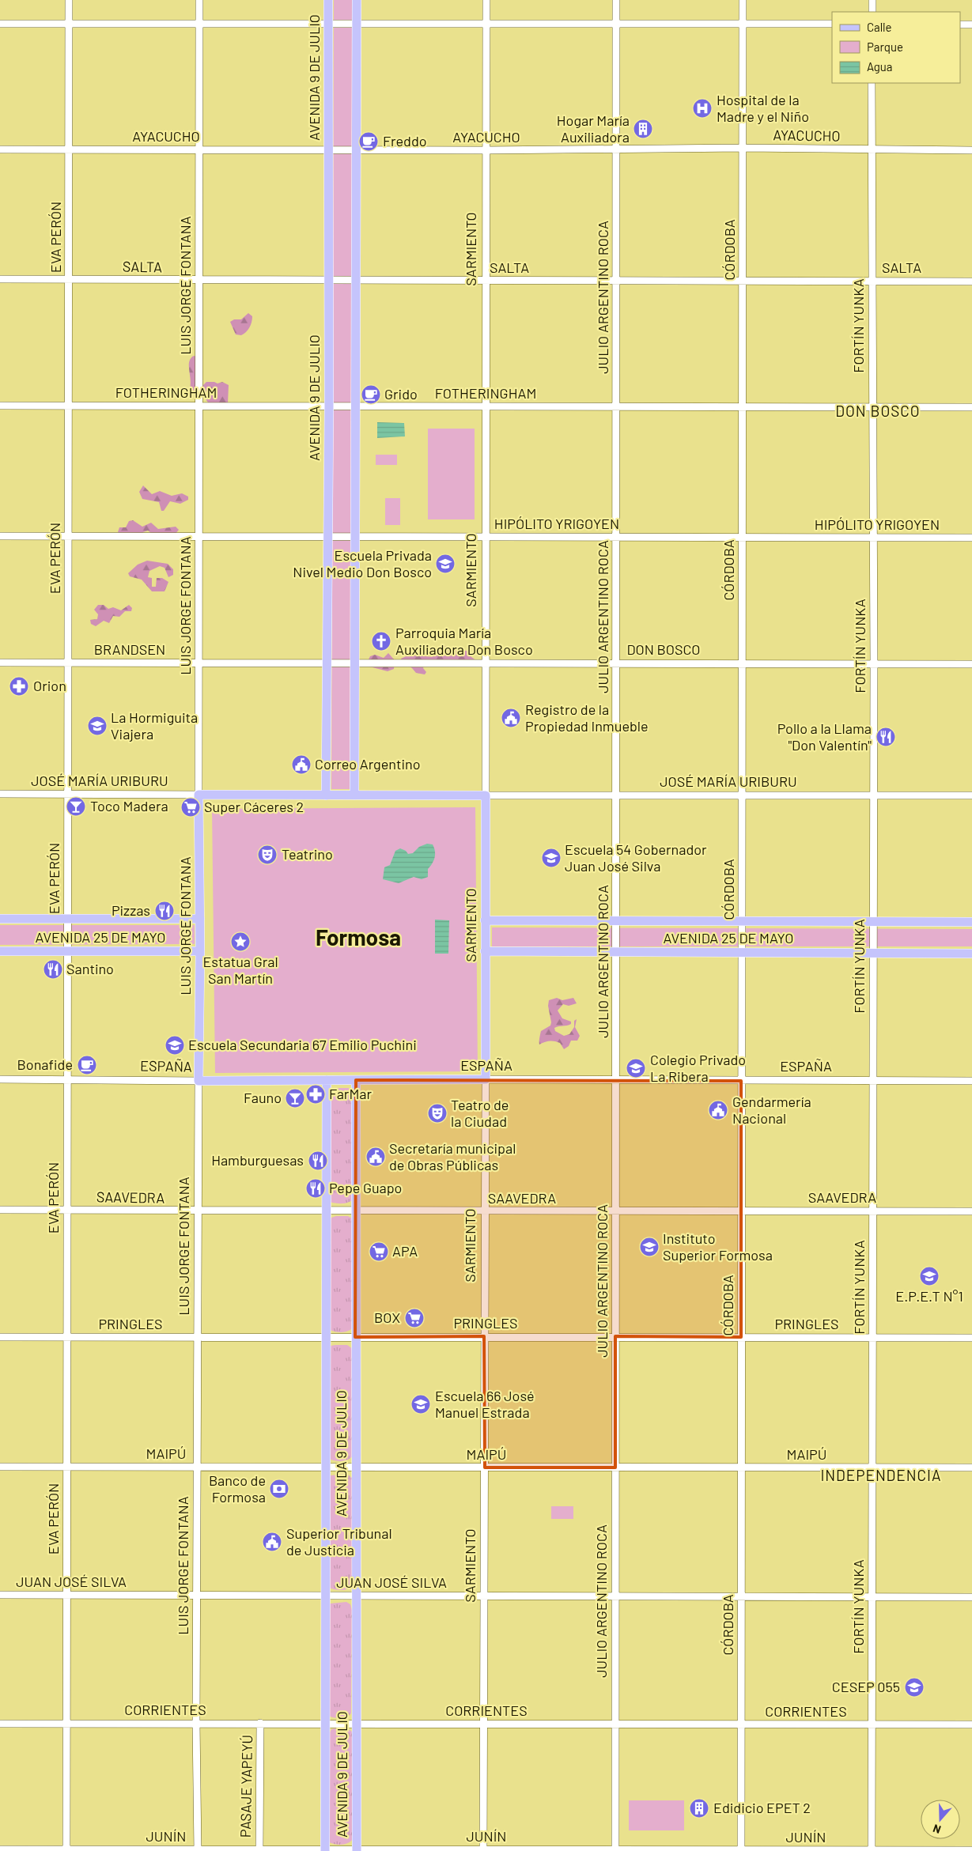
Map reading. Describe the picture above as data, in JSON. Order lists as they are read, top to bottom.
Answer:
{
  "streets": {
    "main road": [
      "AVENIDA 9 DE JULIO",
      "SARMIENTO",
      "LUIS JORGE FONTANA",
      "AVENIDA 25 DE MAYO",
      "ESPAÑA"
    ],
    "street": [
      "AYACUCHO",
      "EVA PERÓN",
      "CÓRDOBA",
      "SALTA",
      "JULIO ARGENTINO ROCA",
      "FORTÍN YUNKA",
      "FOTHERINGHAM",
      "HIPÓLITO YRIGOYEN",
      "BRANDSEN",
      "DON BOSCO",
      "JOSÉ MARÍA URIBURU",
      "SAAVEDRA",
      "PRINGLES",
      "MAIPÚ",
      "JUAN JOSÉ SILVA",
      "CORRIENTES",
      "PASAJE YAPEYÚ",
      "JUNÍN"
    ]
  },
  "crossings": [
    ["AVENIDA 9 DE JULIO", "AYACUCHO"],
    ["AVENIDA 9 DE JULIO", "SALTA"],
    ["AVENIDA 9 DE JULIO", "FOTHERINGHAM"],
    ["AVENIDA 9 DE JULIO", "HIPÓLITO YRIGOYEN"],
    ["AVENIDA 9 DE JULIO", "BRANDSEN"],
    ["AVENIDA 9 DE JULIO", "ESPAÑA"],
    ["AVENIDA 9 DE JULIO", "SAAVEDRA"],
    ["AVENIDA 9 DE JULIO", "PRINGLES"],
    ["AVENIDA 9 DE JULIO", "MAIPÚ"],
    ["AVENIDA 9 DE JULIO", "JUAN JOSÉ SILVA"],
    ["AVENIDA 9 DE JULIO", "CORRIENTES"],
    ["AVENIDA 9 DE JULIO", "JUNÍN"],
    ["AYACUCHO", "EVA PERÓN"],
    ["AYACUCHO", "SARMIENTO"],
    ["AYACUCHO", "CÓRDOBA"],
    ["AYACUCHO", "LUIS JORGE FONTANA"],
    ["AYACUCHO", "JULIO ARGENTINO ROCA"],
    ["AYACUCHO", "FORTÍN YUNKA"],
    ["EVA PERÓN", "SALTA"],
    ["EVA PERÓN", "FOTHERINGHAM"],
    ["EVA PERÓN", "HIPÓLITO YRIGOYEN"],
    ["EVA PERÓN", "BRANDSEN"],
    ["EVA PERÓN", "JOSÉ MARÍA URIBURU"],
    ["EVA PERÓN", "AVENIDA 25 DE MAYO"],
    ["EVA PERÓN", "ESPAÑA"],
    ["EVA PERÓN", "SAAVEDRA"],
    ["EVA PERÓN", "PRINGLES"],
    ["EVA PERÓN", "MAIPÚ"],
    ["EVA PERÓN", "JUAN JOSÉ SILVA"],
    ["EVA PERÓN", "CORRIENTES"],
    ["EVA PERÓN", "JUNÍN"],
    ["SARMIENTO", "SALTA"],
    ["SARMIENTO", "FOTHERINGHAM"],
    ["SARMIENTO", "HIPÓLITO YRIGOYEN"],
    ["SARMIENTO", "DON BOSCO"],
    ["SARMIENTO", "JOSÉ MARÍA URIBURU"],
    ["SARMIENTO", "AVENIDA 25 DE MAYO"],
    ["SARMIENTO", "ESPAÑA"],
    ["SARMIENTO", "SAAVEDRA"],
    ["SARMIENTO", "PRINGLES"],
    ["SARMIENTO", "MAIPÚ"],
    ["SARMIENTO", "JUAN JOSÉ SILVA"],
    ["SARMIENTO", "CORRIENTES"],
    ["SARMIENTO", "JUNÍN"],
    ["CÓRDOBA", "SALTA"],
    ["CÓRDOBA", "FOTHERINGHAM"],
    ["CÓRDOBA", "HIPÓLITO YRIGOYEN"],
    ["CÓRDOBA", "DON BOSCO"],
    ["CÓRDOBA", "JOSÉ MARÍA URIBURU"],
    ["CÓRDOBA", "AVENIDA 25 DE MAYO"],
    ["CÓRDOBA", "ESPAÑA"],
    ["CÓRDOBA", "SAAVEDRA"],
    ["CÓRDOBA", "PRINGLES"],
    ["CÓRDOBA", "MAIPÚ"],
    ["CÓRDOBA", "JUAN JOSÉ SILVA"],
    ["CÓRDOBA", "CORRIENTES"],
    ["CÓRDOBA", "JUNÍN"],
    ["SALTA", "LUIS JORGE FONTANA"],
    ["SALTA", "JULIO ARGENTINO ROCA"],
    ["SALTA", "FORTÍN YUNKA"],
    ["LUIS JORGE FONTANA", "FOTHERINGHAM"],
    ["LUIS JORGE FONTANA", "HIPÓLITO YRIGOYEN"],
    ["LUIS JORGE FONTANA", "BRANDSEN"],
    ["LUIS JORGE FONTANA", "JOSÉ MARÍA URIBURU"],
    ["LUIS JORGE FONTANA", "AVENIDA 25 DE MAYO"],
    ["LUIS JORGE FONTANA", "ESPAÑA"],
    ["LUIS JORGE FONTANA", "SAAVEDRA"],
    ["LUIS JORGE FONTANA", "PRINGLES"],
    ["LUIS JORGE FONTANA", "MAIPÚ"],
    ["LUIS JORGE FONTANA", "JUAN JOSÉ SILVA"],
    ["LUIS JORGE FONTANA", "CORRIENTES"],
    ["LUIS JORGE FONTANA", "JUNÍN"],
    ["JULIO ARGENTINO ROCA", "FOTHERINGHAM"],
    ["JULIO ARGENTINO ROCA", "HIPÓLITO YRIGOYEN"],
    ["JULIO ARGENTINO ROCA", "DON BOSCO"],
    ["JULIO ARGENTINO ROCA", "JOSÉ MARÍA URIBURU"],
    ["JULIO ARGENTINO ROCA", "AVENIDA 25 DE MAYO"],
    ["JULIO ARGENTINO ROCA", "ESPAÑA"],
    ["JULIO ARGENTINO ROCA", "SAAVEDRA"],
    ["JULIO ARGENTINO ROCA", "PRINGLES"],
    ["JULIO ARGENTINO ROCA", "MAIPÚ"],
    ["JULIO ARGENTINO ROCA", "JUAN JOSÉ SILVA"],
    ["JULIO ARGENTINO ROCA", "CORRIENTES"],
    ["JULIO ARGENTINO ROCA", "JUNÍN"],
    ["FORTÍN YUNKA", "FOTHERINGHAM"],
    ["FORTÍN YUNKA", "HIPÓLITO YRIGOYEN"],
    ["FORTÍN YUNKA", "DON BOSCO"],
    ["FORTÍN YUNKA", "JOSÉ MARÍA URIBURU"],
    ["FORTÍN YUNKA", "AVENIDA 25 DE MAYO"],
    ["FORTÍN YUNKA", "ESPAÑA"],
    ["FORTÍN YUNKA", "SAAVEDRA"],
    ["FORTÍN YUNKA", "PRINGLES"],
    ["FORTÍN YUNKA", "MAIPÚ"],
    ["FORTÍN YUNKA", "JUAN JOSÉ SILVA"],
    ["FORTÍN YUNKA", "CORRIENTES"],
    ["FORTÍN YUNKA", "JUNÍN"],
    ["BRANDSEN", "DON BOSCO"],
    ["CORRIENTES", "PASAJE YAPEYÚ"],
    ["PASAJE YAPEYÚ", "JUNÍN"]
  ],
  "districts": ["DON BOSCO", "Formosa", "INDEPENDENCIA"],
  "places": {
    "hospital": ["Hospital de la Madre y el Niño"],
    "building": ["Hogar María Auxiliadora", "Edidicio EPET 2"],
    "cafe": ["Freddo", "Grido", "Bonafide"],
    "school or university": [
      "Escuela Privada Nivel Medio Don Bosco",
      "La Hormiguita Viajera",
      "Escuela 54 Gobernador Juan José Silva",
      "Escuela Secundaria 67 Emilio Puchini",
      "Colegio Privado La Ribera",
      "Instituto Superior Formosa",
      "E.P.E.T N°1",
      "Escuela 66 José Manuel Estrada",
      "CESEP 055"
    ],
    "church": ["Parroquia María Auxiliadora Don Bosco"],
    "pharmacy": ["Orion", "FarMar"],
    "public building": [
      "Registro de la Propiedad Inmueble",
      "Correo Argentino",
      "Gendarmería Nacional",
      "Secretaría municipal de Obras Públicas",
      "Superior Tribunal de Justicia"
    ],
    "restaurant": [
      "Pollo a la Llama \"Don Valentín\"",
      "Pizzas",
      "Santino",
      "Hamburguesas",
      "Pepe Guapo"
    ],
    "bar": ["Toco Madera", "Fauno"],
    "supermarket": ["Super Cáceres 2", "APA", "BOX"],
    "theatre": ["Teatrino", "Teatro de la Ciudad"],
    "place": ["Estatua Gral San Martín"],
    "bank": ["Banco de Formosa"]
  },
  "legend": ["Calle", "Parque", "Agua"],
  "north": "bottom"
}
